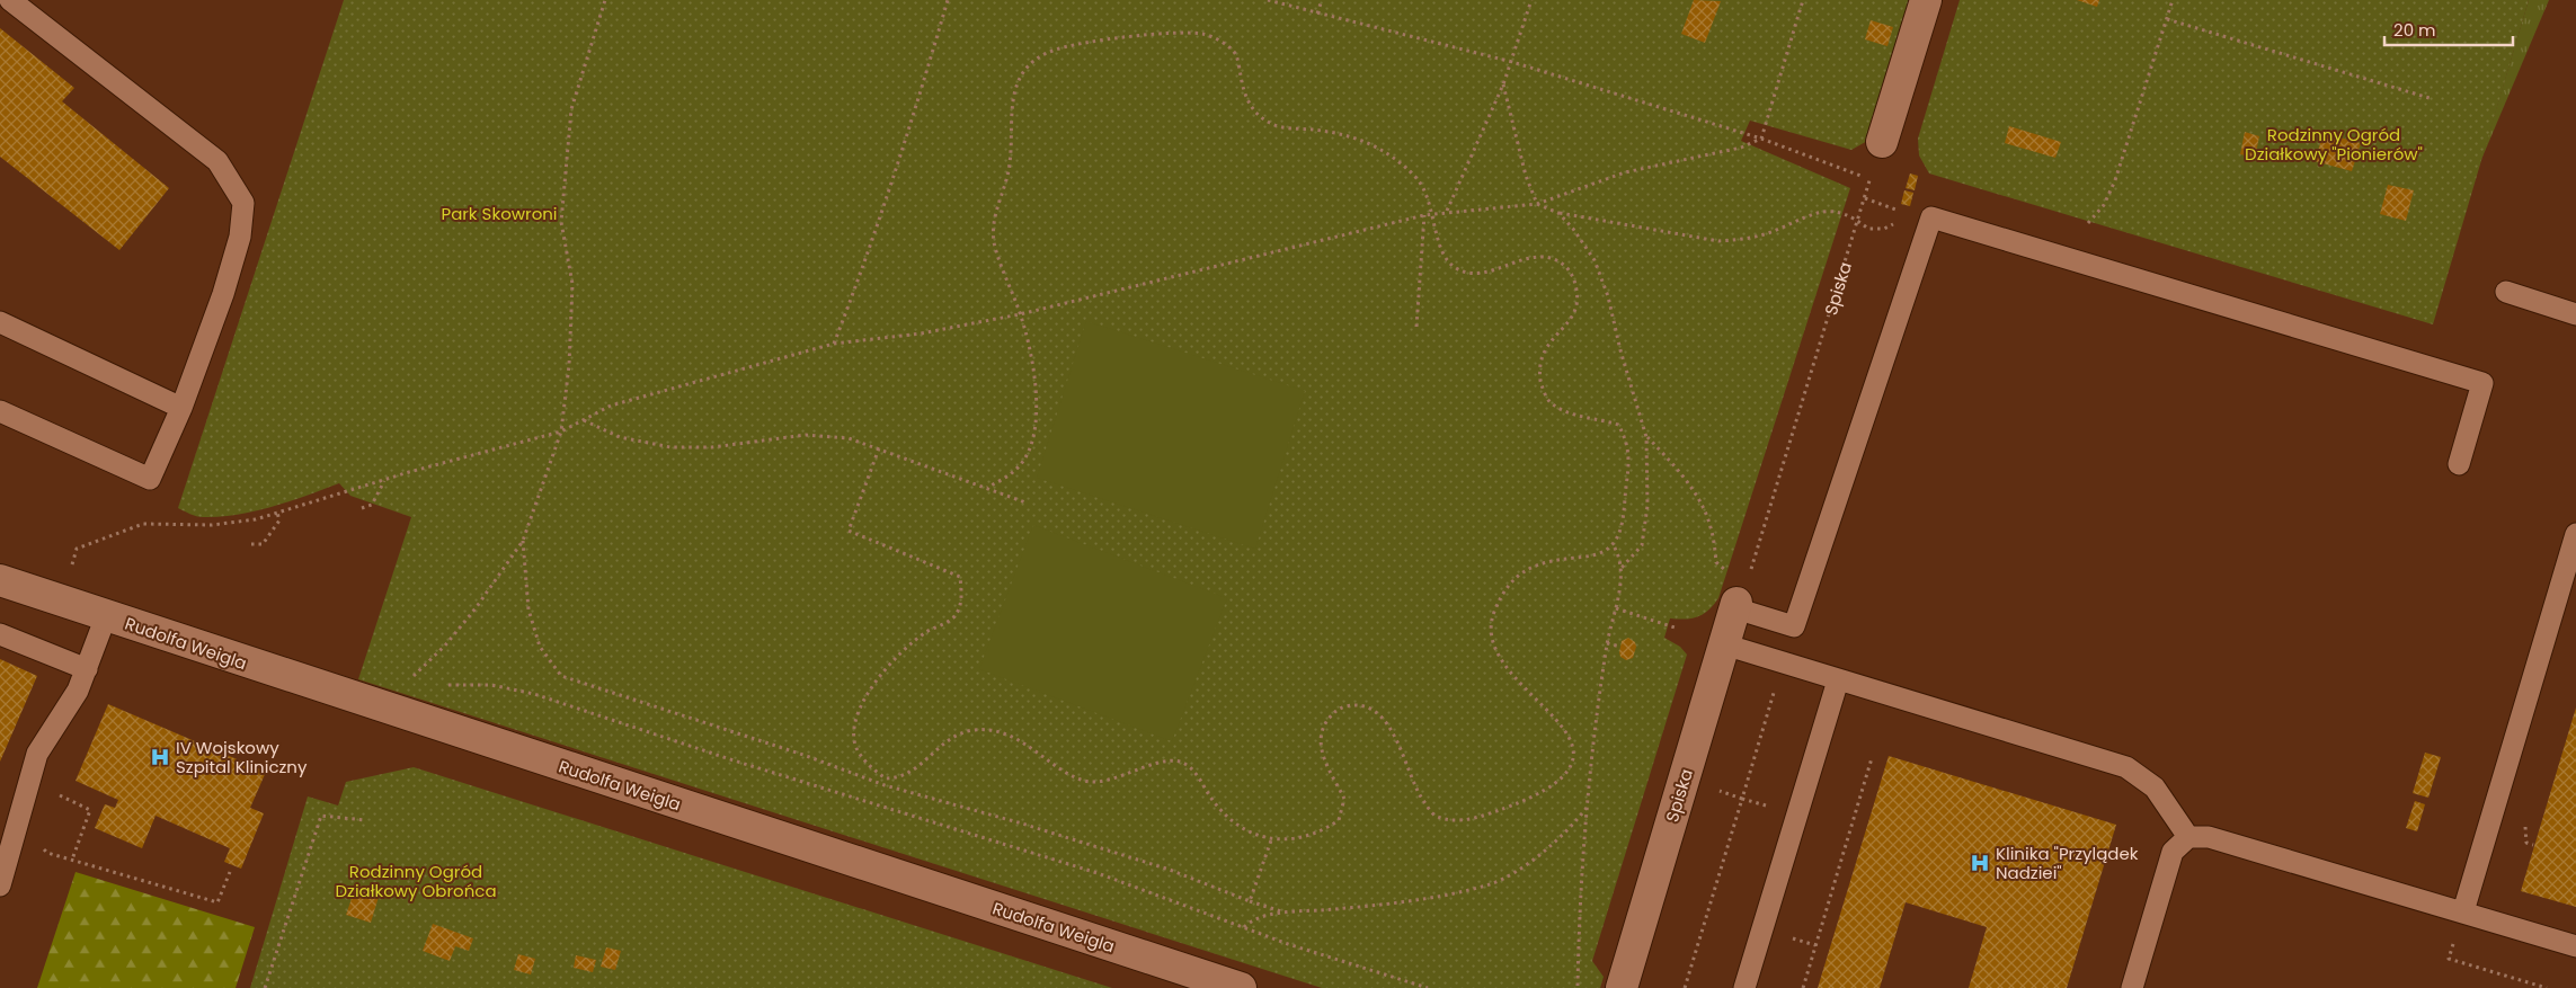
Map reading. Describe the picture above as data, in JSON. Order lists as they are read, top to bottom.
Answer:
{
  "streets": {
    "street": ["Spiska", "Rudolfa Weigla"]
  },
  "parks": ["Rodzinny Ogród Działkowy \"Pionierów\"", "Park Skowroni", "Rodzinny Ogród Działkowy Obrońca"],
  "places": {
    "hospital": ["IV Wojskowy Szpital Kliniczny", "Klinika \"Przylądek Nadziei\""]
  },
  "scale_bar": "20 m"
}
